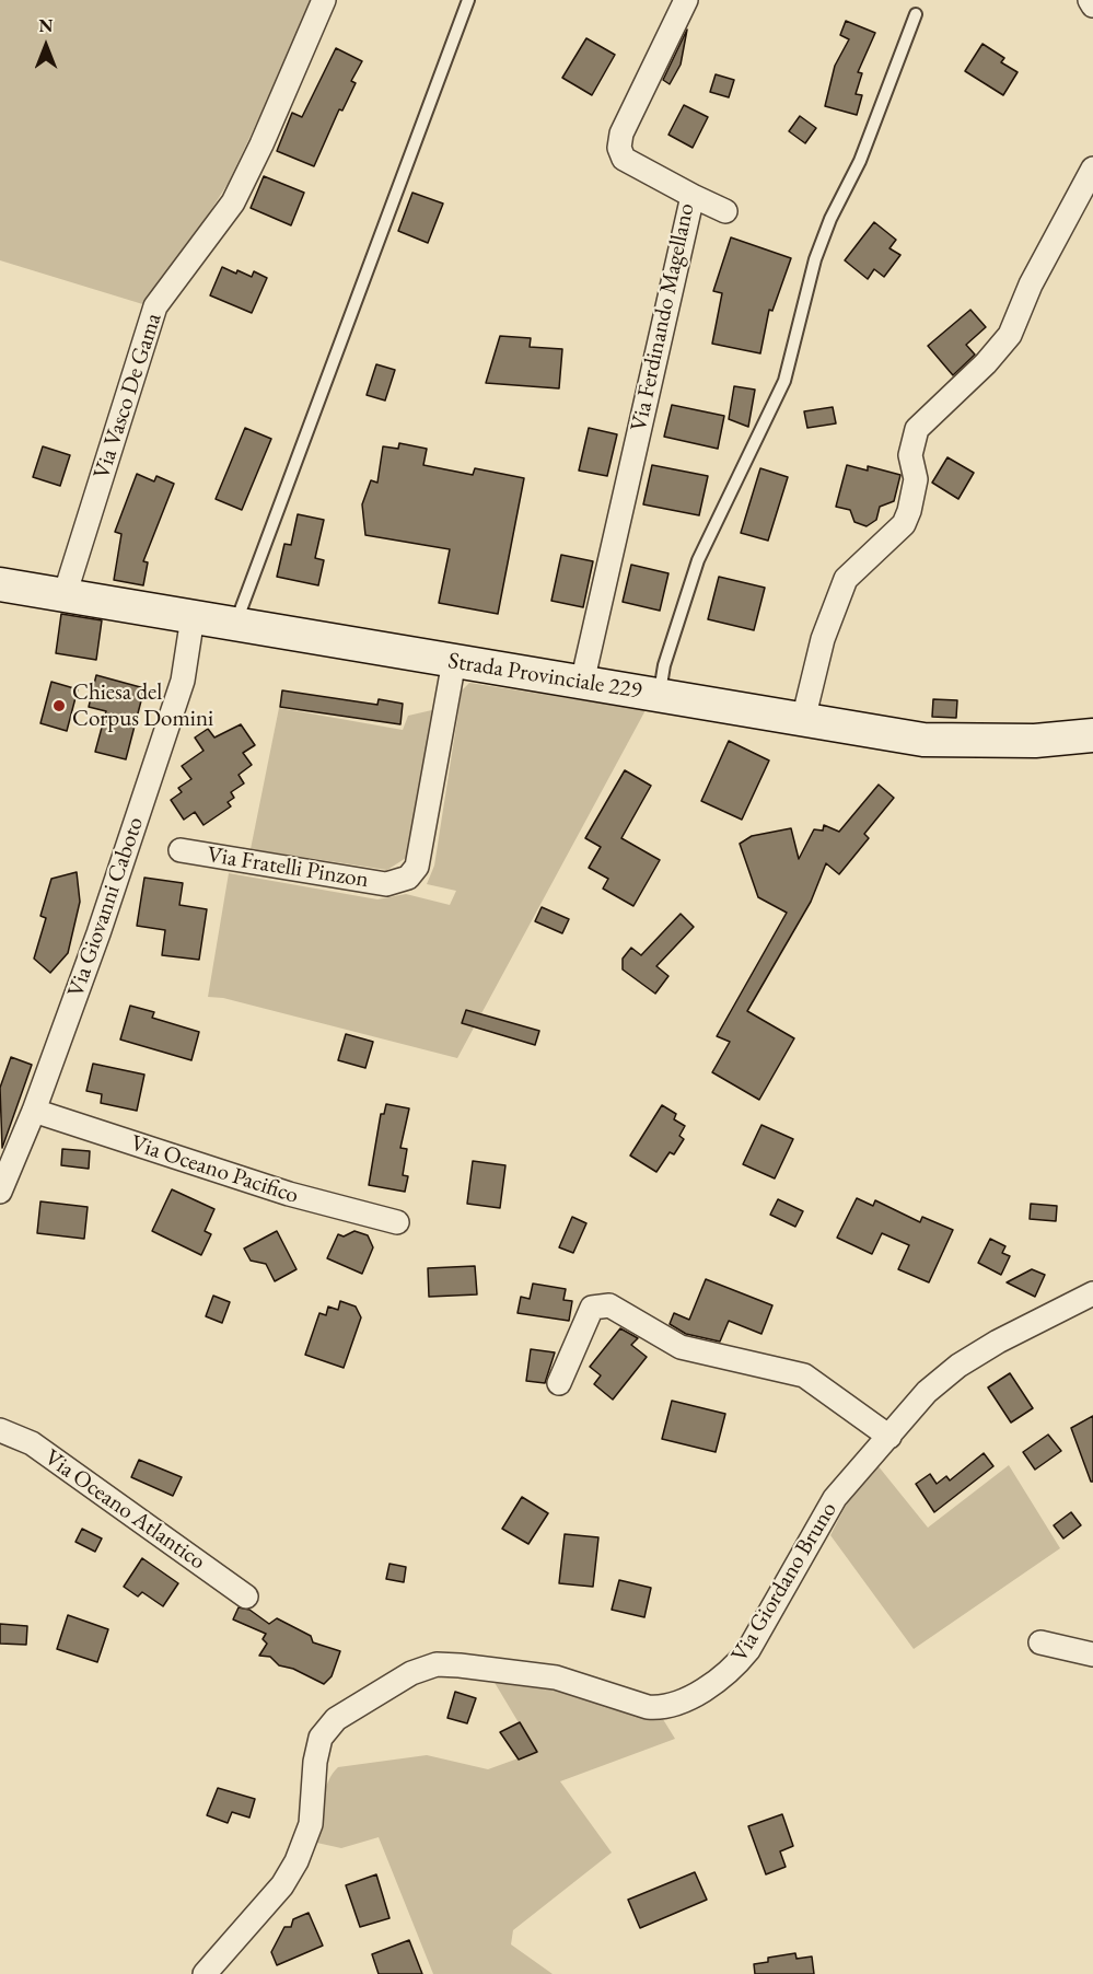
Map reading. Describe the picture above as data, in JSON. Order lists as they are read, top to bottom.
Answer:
{
  "streets": {
    "street": [
      "Via Ferdinando Magellano",
      "Via Vasco De Gama",
      "Strada Provinciale 229",
      "Via Fratelli Pinzon",
      "Via Giovanni Caboto",
      "Via Oceano Pacifico",
      "Via Oceano Atlantico",
      "Via Giordano Bruno"
    ]
  },
  "crossings": [
    ["Via Ferdinando Magellano", "Strada Provinciale 229"],
    ["Via Vasco De Gama", "Strada Provinciale 229"],
    ["Strada Provinciale 229", "Via Fratelli Pinzon"],
    ["Strada Provinciale 229", "Via Giovanni Caboto"],
    ["Via Giovanni Caboto", "Via Oceano Pacifico"]
  ],
  "places": ["Chiesa del Corpus Domini"],
  "north": "top"
}
